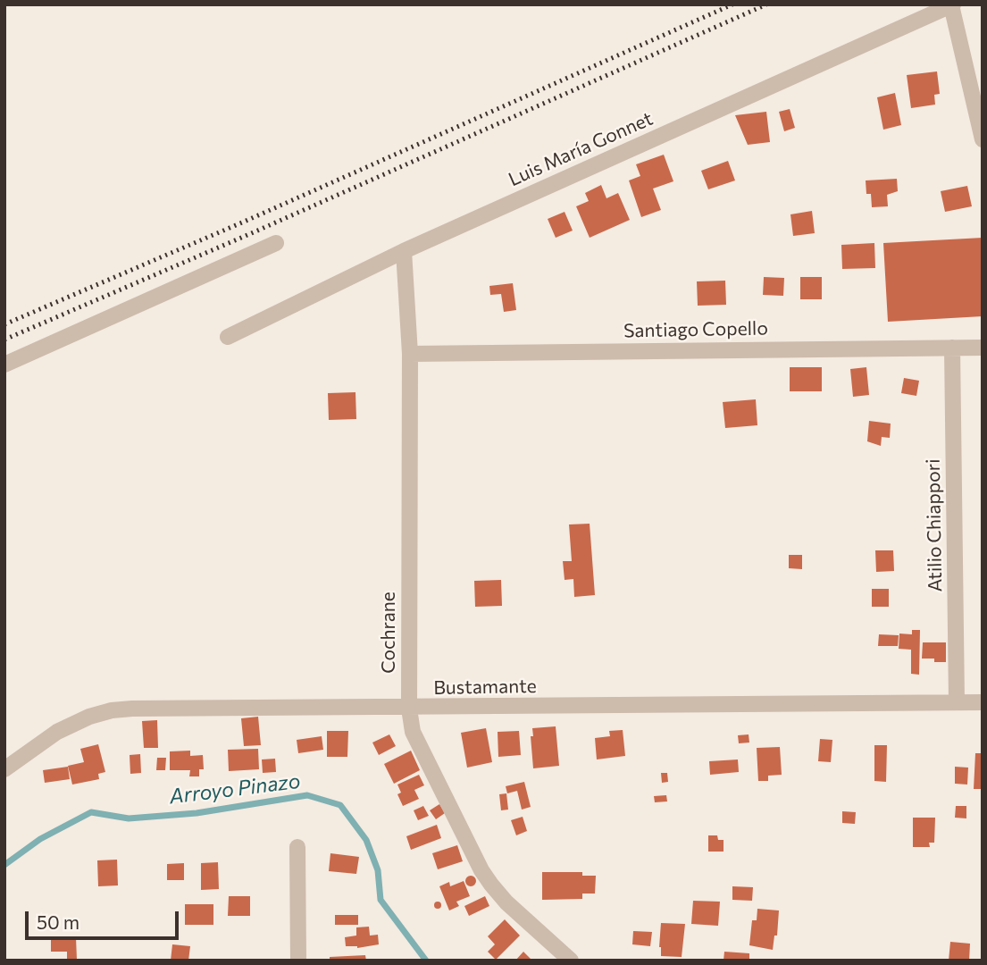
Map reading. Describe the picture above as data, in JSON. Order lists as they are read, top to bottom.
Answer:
{
  "streets": {
    "street": [
      "Luis María Gonnet",
      "Santiago Copello",
      "Atilio Chiappori",
      "Cochrane",
      "Bustamante"
    ]
  },
  "crossings": [
    ["Luis María Gonnet", "Cochrane"],
    ["Santiago Copello", "Atilio Chiappori"],
    ["Santiago Copello", "Cochrane"],
    ["Atilio Chiappori", "Bustamante"],
    ["Cochrane", "Bustamante"]
  ],
  "water": ["Arroyo Pinazo"],
  "scale_bar": "50 m"
}
